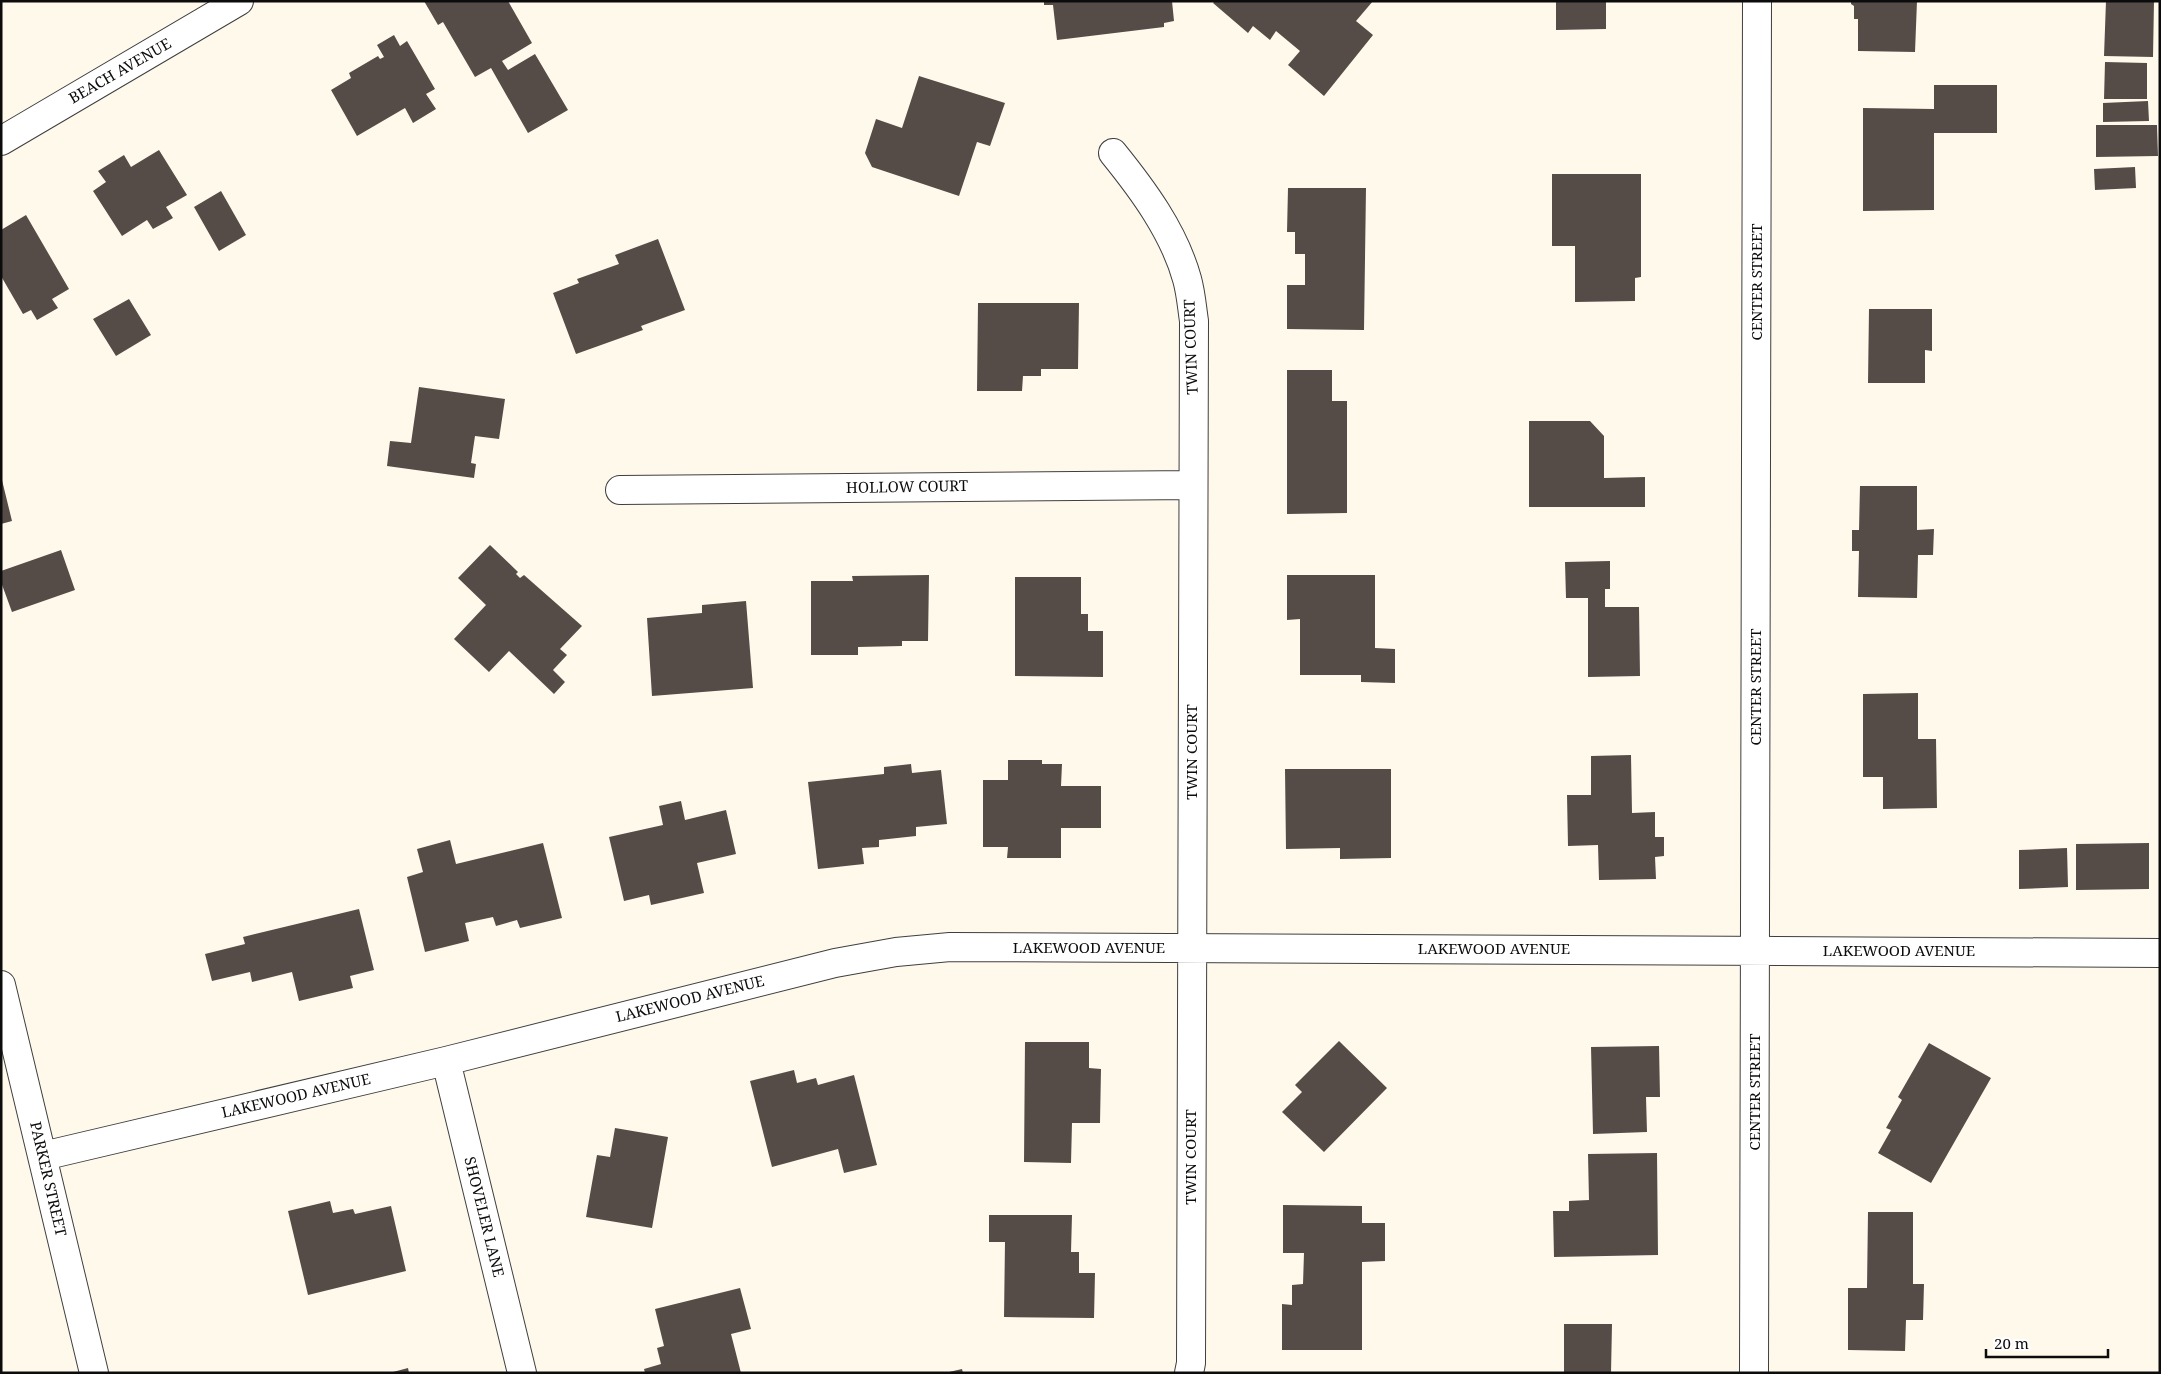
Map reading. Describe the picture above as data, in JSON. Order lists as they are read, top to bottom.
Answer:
{
  "streets": {
    "street": [
      "BEACH AVENUE",
      "CENTER STREET",
      "TWIN COURT",
      "HOLLOW COURT",
      "LAKEWOOD AVENUE",
      "PARKER STREET",
      "SHOVELER LANE"
    ]
  },
  "crossings": [
    ["CENTER STREET", "LAKEWOOD AVENUE"],
    ["TWIN COURT", "HOLLOW COURT"],
    ["TWIN COURT", "LAKEWOOD AVENUE"],
    ["LAKEWOOD AVENUE", "PARKER STREET"],
    ["LAKEWOOD AVENUE", "SHOVELER LANE"]
  ],
  "scale_bar": "20 m"
}
